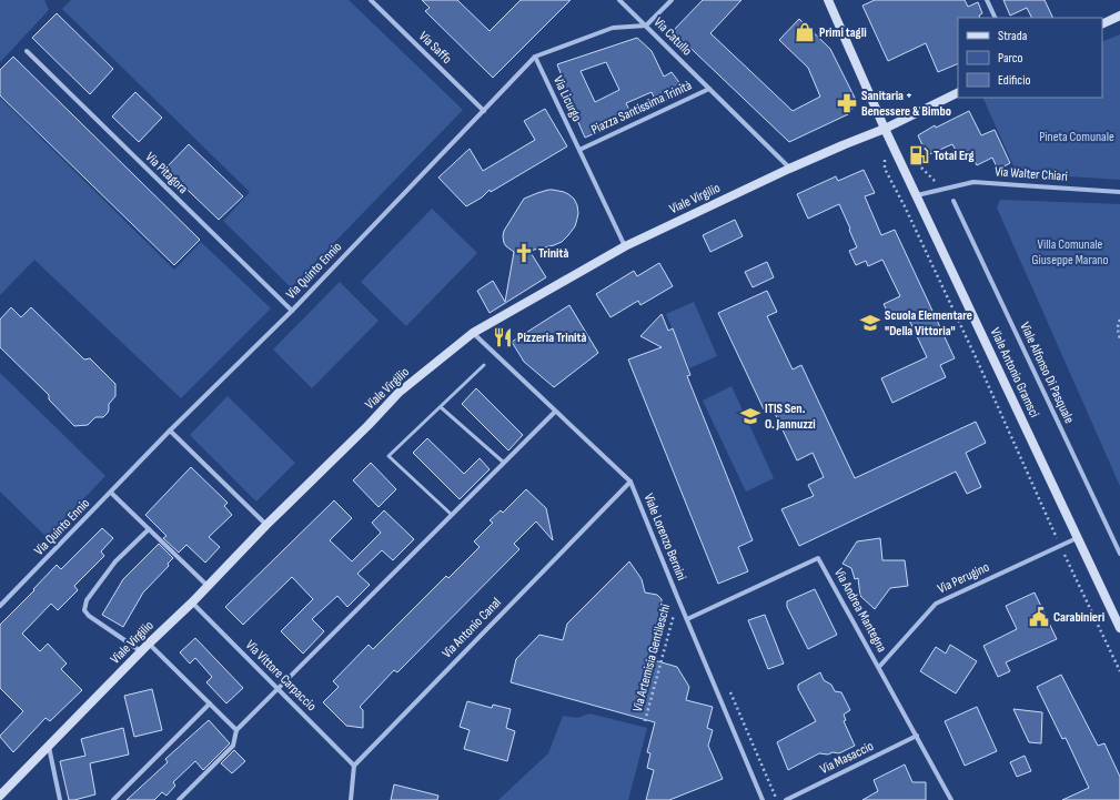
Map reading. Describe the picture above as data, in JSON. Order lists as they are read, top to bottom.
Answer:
{
  "streets": {
    "street": [
      "Via Catullo",
      "Via Saffo",
      "Via Licurgo",
      "Piazza Santissima Trinità",
      "Via Pitagora",
      "Via Walter Chiari",
      "Viale Virgilio",
      "Via Quinto Ennio",
      "Viale Antonio Gramsci",
      "Viale Alfonso Di Pasquale",
      "Viale Lorenzo Bernini",
      "Via Perugino",
      "Via Andrea Mantegna",
      "Via Antonio Canal",
      "Via Vittore Carpaccio",
      "Via Masaccio"
    ],
    "path": ["Via Artemisia Gentileschi"]
  },
  "crossings": [
    ["Via Catullo", "Piazza Santissima Trinità"],
    ["Via Catullo", "Via Quinto Ennio"],
    ["Via Saffo", "Via Quinto Ennio"],
    ["Via Licurgo", "Piazza Santissima Trinità"],
    ["Via Licurgo", "Via Quinto Ennio"],
    ["Piazza Santissima Trinità", "Viale Virgilio"],
    ["Via Pitagora", "Via Quinto Ennio"],
    ["Via Walter Chiari", "Viale Antonio Gramsci"],
    ["Viale Virgilio", "Viale Antonio Gramsci"],
    ["Viale Virgilio", "Viale Lorenzo Bernini"],
    ["Viale Virgilio", "Via Vittore Carpaccio"],
    ["Viale Antonio Gramsci", "Via Perugino"],
    ["Viale Lorenzo Bernini", "Via Andrea Mantegna"],
    ["Viale Lorenzo Bernini", "Via Antonio Canal"],
    ["Viale Lorenzo Bernini", "Via Artemisia Gentileschi"],
    ["Via Perugino", "Via Andrea Mantegna"],
    ["Via Andrea Mantegna", "Via Masaccio"],
    ["Via Antonio Canal", "Via Vittore Carpaccio"]
  ],
  "parks": ["Pineta Comunale", "Villa Comunale Giuseppe Marano"],
  "places": {
    "shop": ["Primi tagli"],
    "pharmacy": ["Sanitaria + Benessere & Bimbo"],
    "fuel station": ["Total Erg"],
    "church": ["Trinità"],
    "school or university": ["Scuola Elementare \"Della Vittoria\"", "ITIS Sen. O. Jannuzzi"],
    "restaurant": ["Pizzeria Trinità"],
    "public building": ["Carabinieri"]
  },
  "legend": ["Strada", "Parco", "Edificio"]
}
